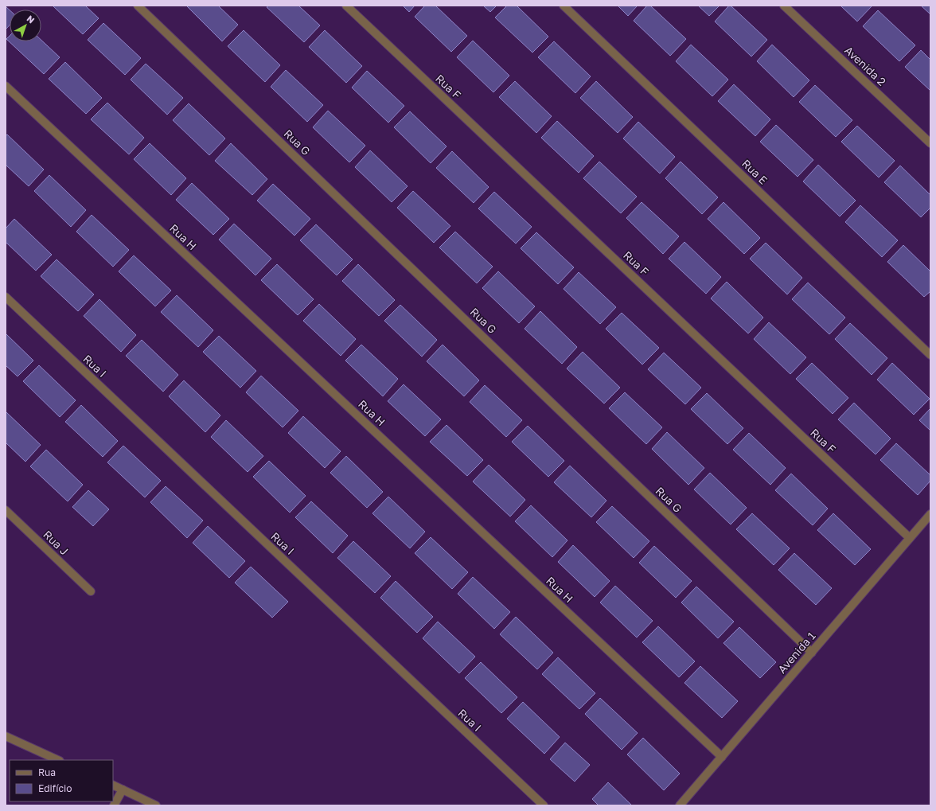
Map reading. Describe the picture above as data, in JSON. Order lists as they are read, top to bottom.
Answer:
{
  "streets": {
    "street": [
      "Avenida 2",
      "Rua F",
      "Rua G",
      "Rua E",
      "Rua H",
      "Rua I",
      "Rua J",
      "Avenida 1"
    ]
  },
  "crossings": [
    ["Rua F", "Avenida 1"],
    ["Rua G", "Avenida 1"],
    ["Rua H", "Avenida 1"]
  ],
  "legend": ["Rua", "Edifício"],
  "north": "top right"
}
